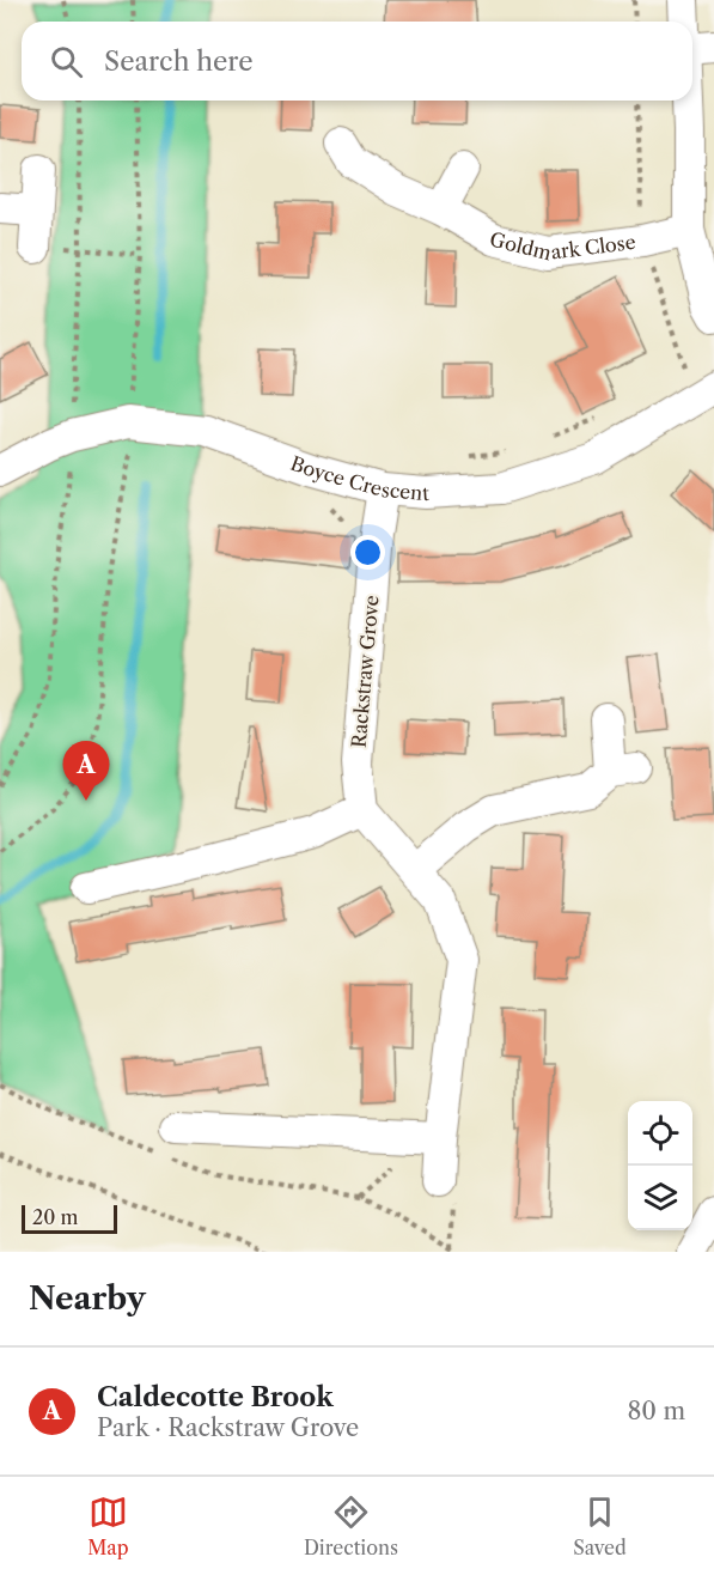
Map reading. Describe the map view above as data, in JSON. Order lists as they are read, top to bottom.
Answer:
{
  "streets": {
    "street": ["Goldmark Close", "Boyce Crescent", "Rackstraw Grove"]
  },
  "crossings": [
    ["Boyce Crescent", "Rackstraw Grove"]
  ],
  "scale_bar": "20 m",
  "page": {
    "search": "Search here",
    "pins": "A",
    "scale": "20 m",
    "heading": "Nearby",
    "list": [
      {
        "mark": "A",
        "name": "Caldecotte Brook",
        "note": "Park · Rackstraw Grove",
        "value": "80 m"
      }
    ],
    "nav": ["Map", "Directions", "Saved"]
  }
}
